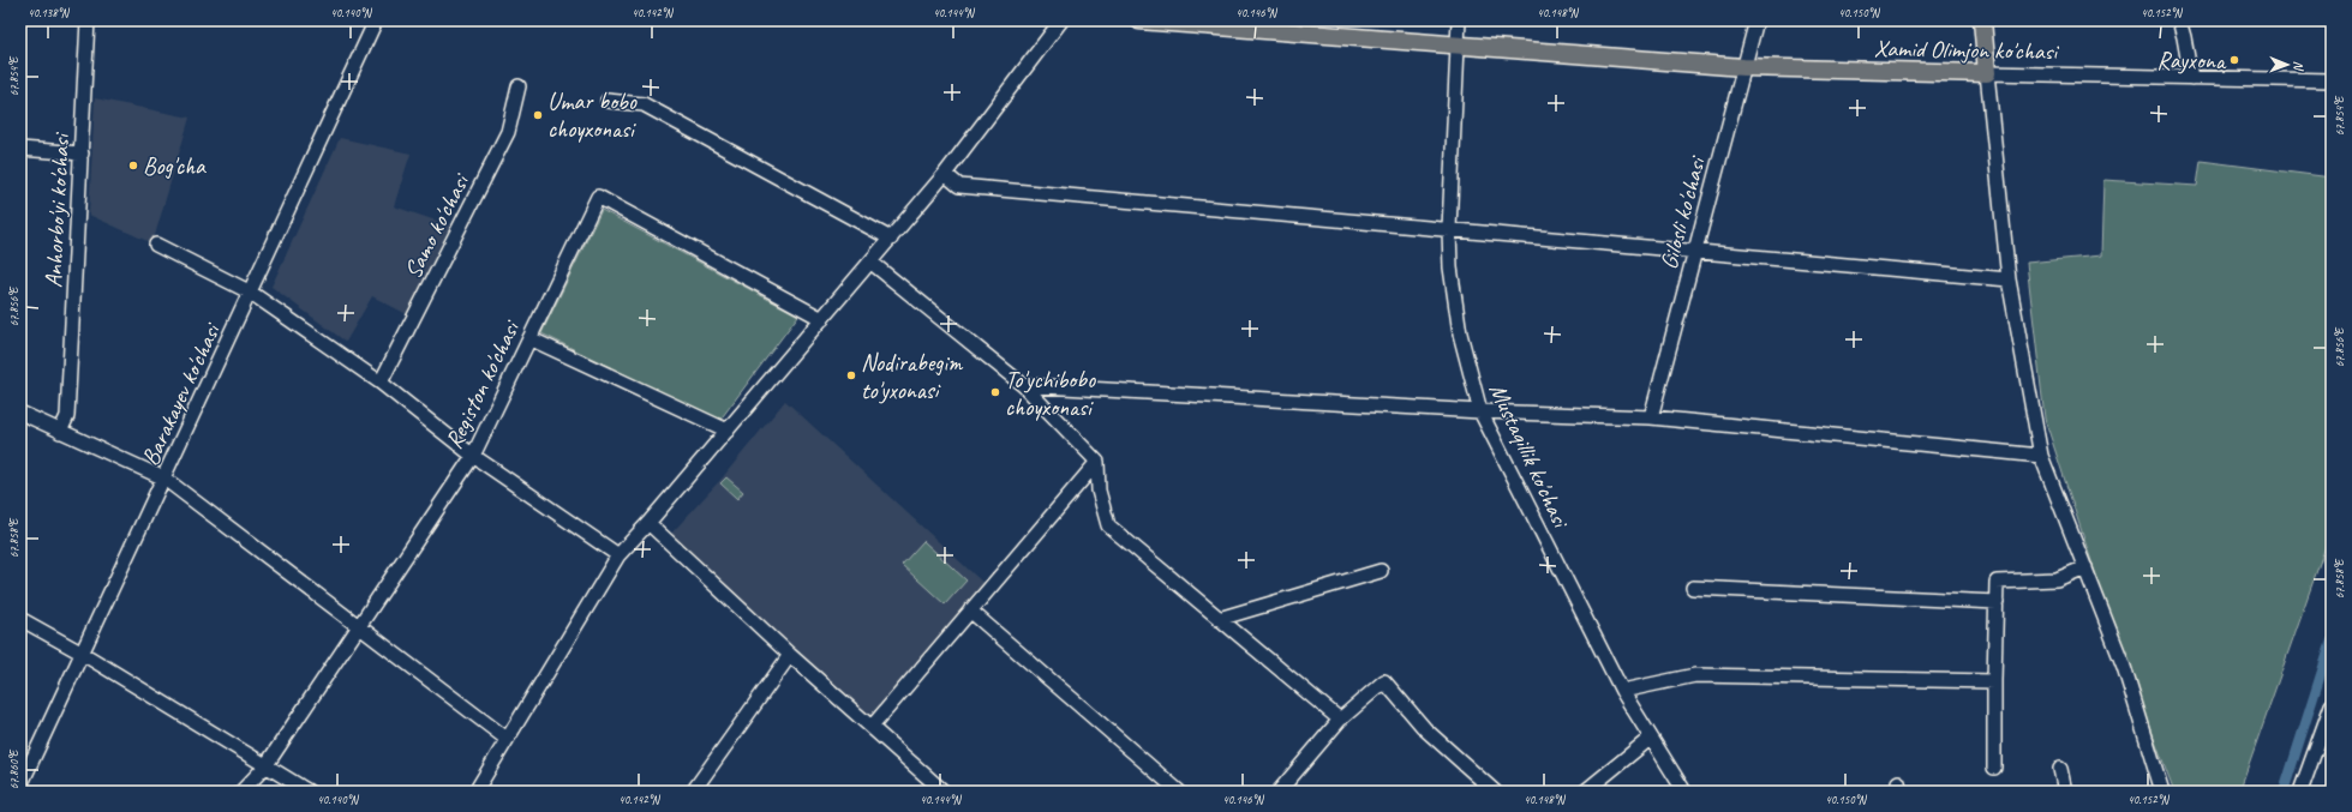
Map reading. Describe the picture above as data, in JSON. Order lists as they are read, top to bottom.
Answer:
{
  "streets": {
    "main road": ["Xamid Olimjon ko'chasi"],
    "street": [
      "Anhorbo'yi ko'chasi",
      "Gilosli ko'chasi",
      "Samo ko'chasi",
      "Registon ko'chasi",
      "Barakayev ko'chasi",
      "Mustaqillik ko'chasi"
    ]
  },
  "crossings": [
    ["Xamid Olimjon ko'chasi", "Gilosli ko'chasi"],
    ["Xamid Olimjon ko'chasi", "Mustaqillik ko'chasi"]
  ],
  "places": [
    "Rayxona",
    "Umar bobo choyxonasi",
    "Bog'cha",
    "Nodirabegim to'yxonasi",
    "To'ychibobo choyxonasi"
  ],
  "north": "right",
  "coordinates": [
    "40.138°N",
    "40.140°N",
    "40.142°N",
    "40.144°N",
    "40.146°N",
    "40.148°N",
    "40.150°N",
    "40.152°N",
    "67.854°E",
    "67.856°E",
    "67.858°E",
    "67.860°E"
  ]
}
